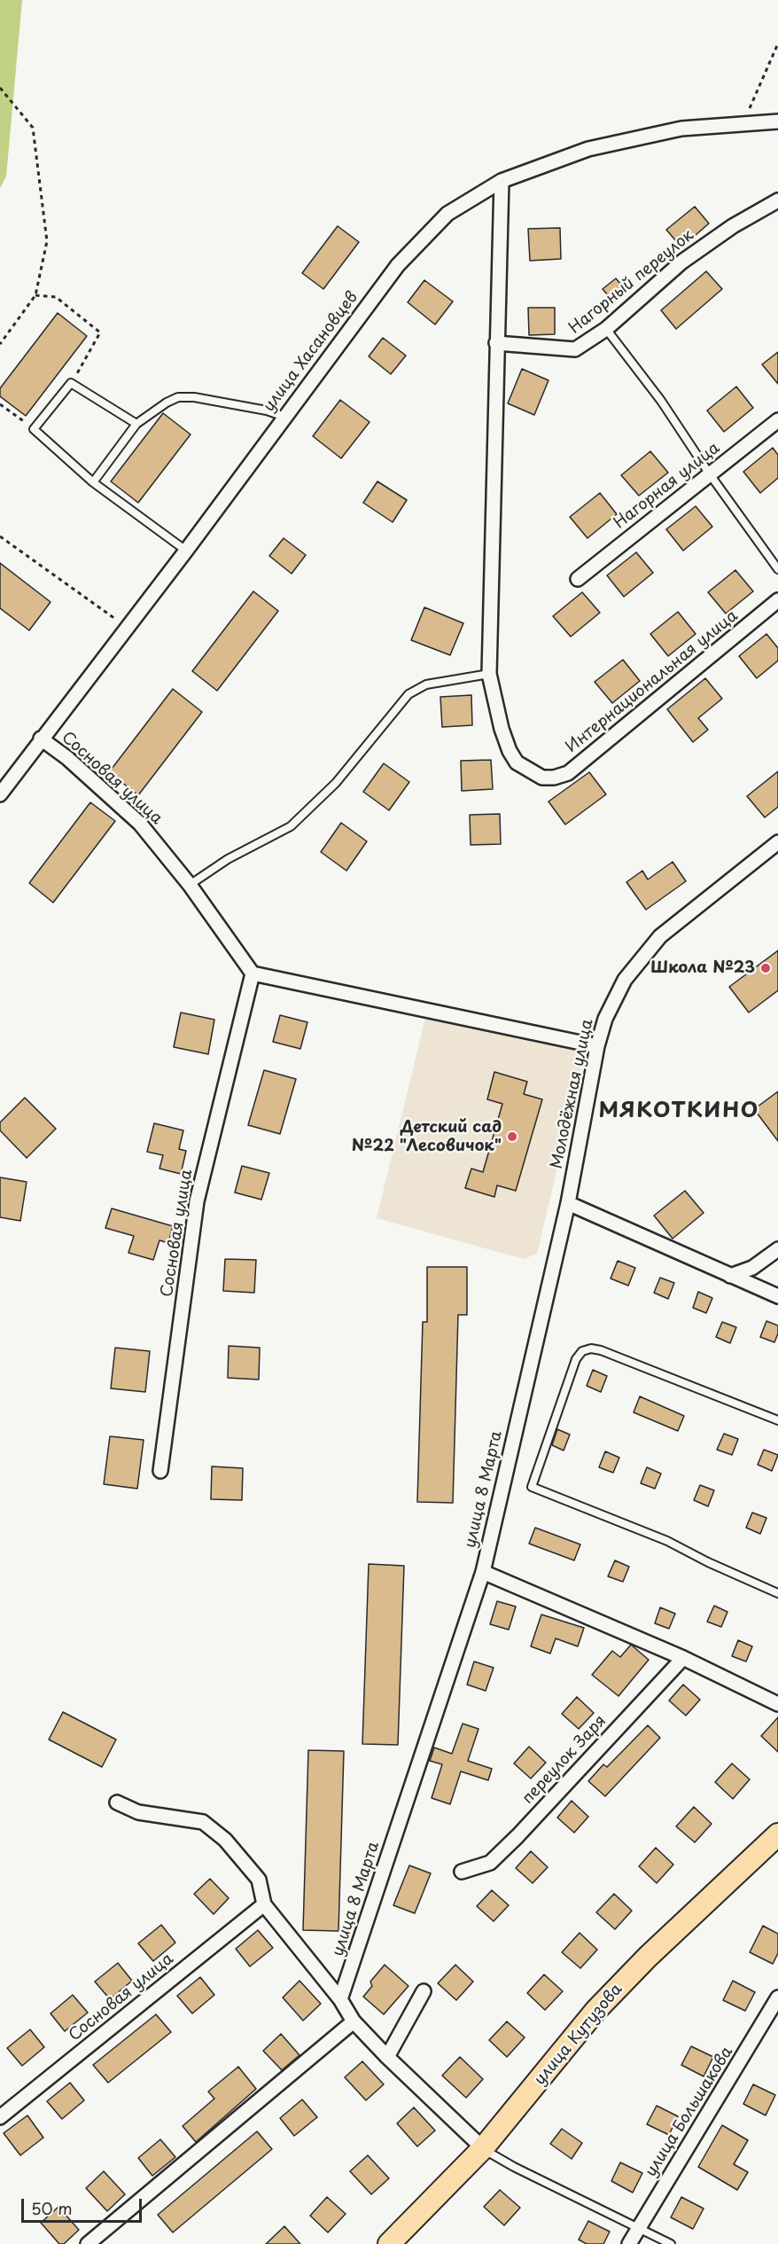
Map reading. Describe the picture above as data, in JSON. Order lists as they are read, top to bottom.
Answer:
{
  "streets": {
    "main road": ["улица Кутузова"],
    "street": [
      "Нагорный переулок",
      "улица Хасановцев",
      "Нагорная улица",
      "Интернациональная улица",
      "Сосновая улица",
      "Молодёжная улица",
      "улица 8 Марта",
      "переулок Заря",
      "улица Большакова"
    ]
  },
  "crossings": [
    ["улица Хасановцев", "Сосновая улица"],
    ["Молодёжная улица", "улица 8 Марта"]
  ],
  "districts": ["МЯКОТКИНО"],
  "places": ["Школа №23", "Детский сад №22 \"Лесовичок\""],
  "scale_bar": "50 m"
}
